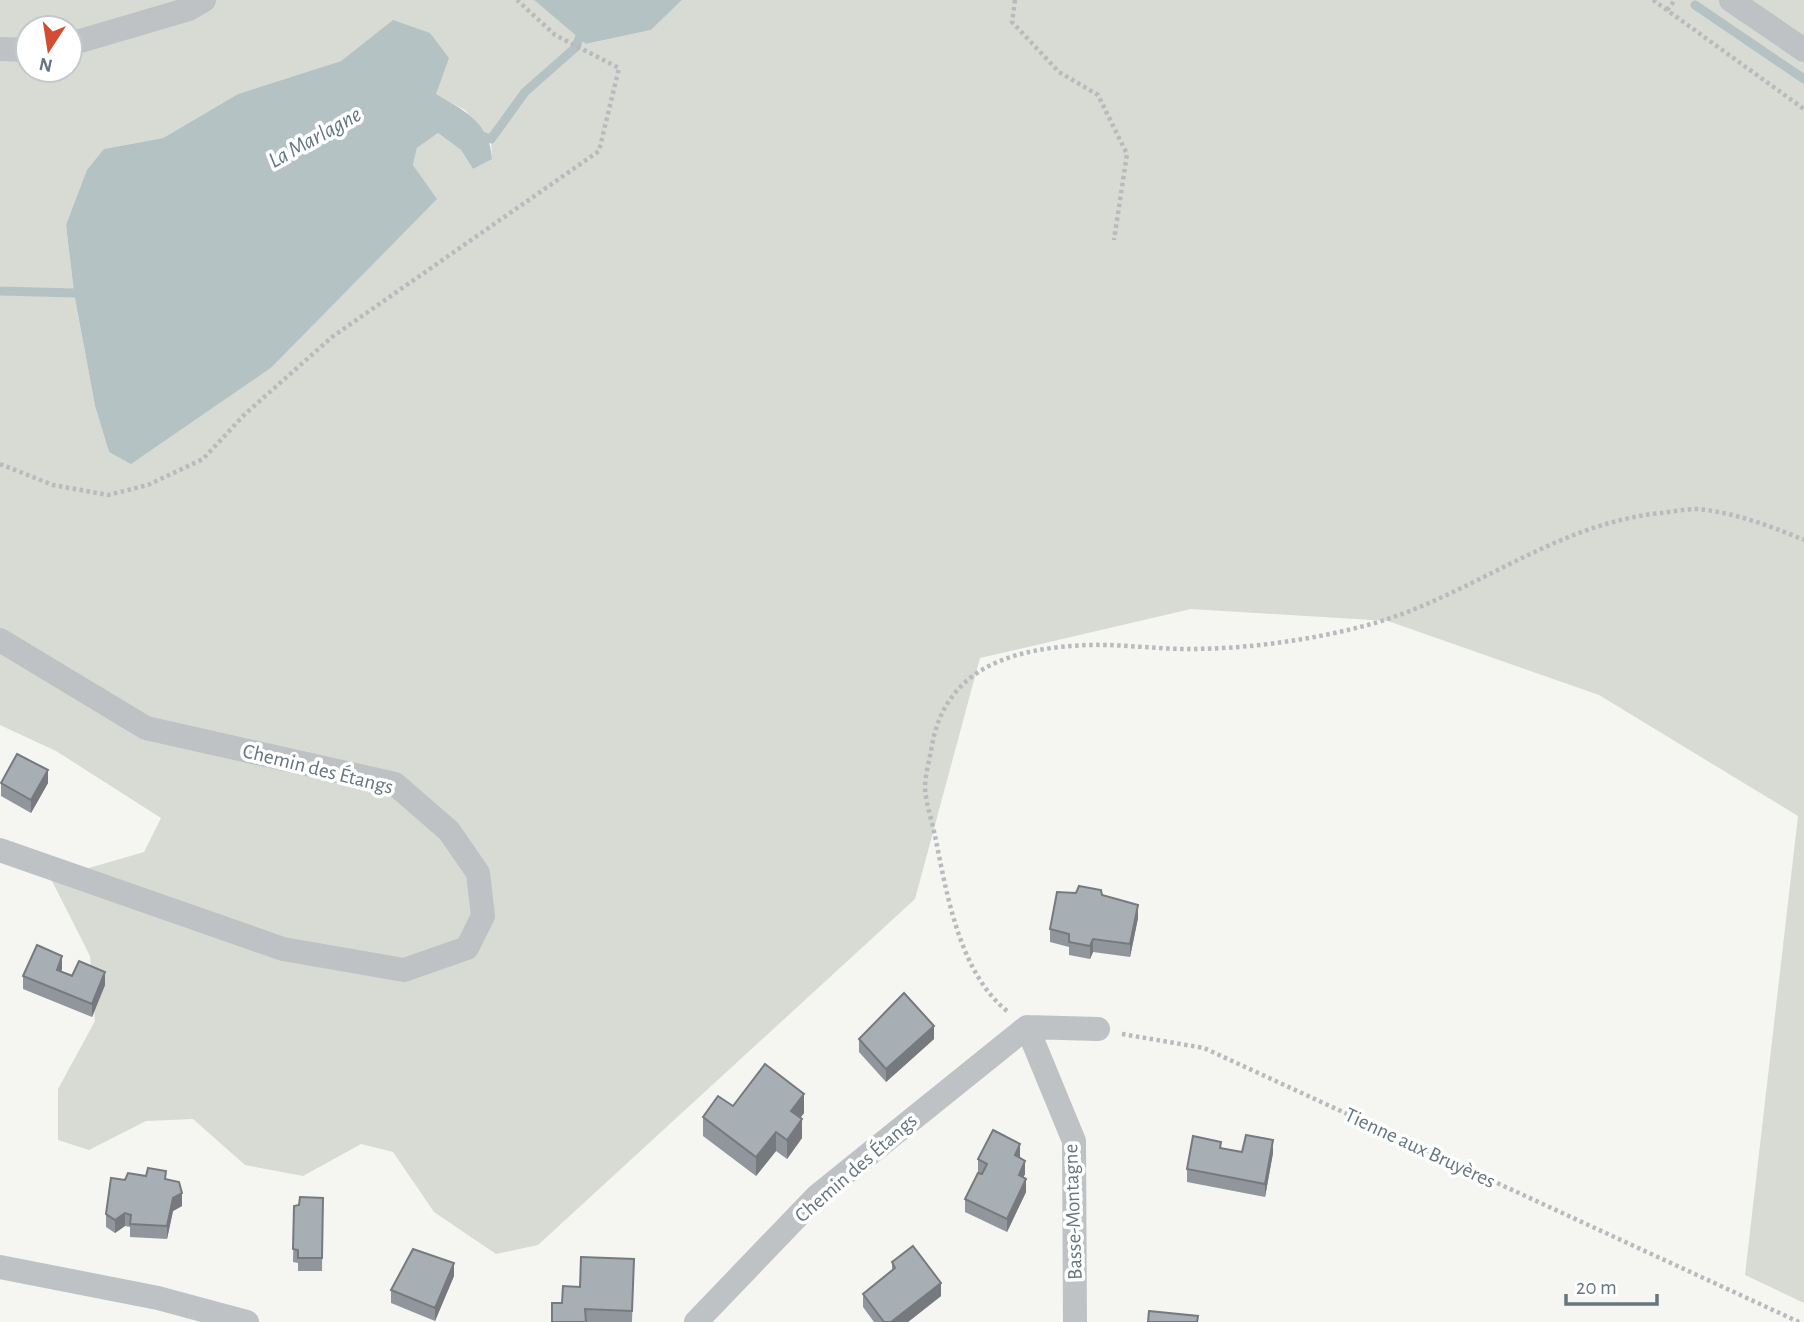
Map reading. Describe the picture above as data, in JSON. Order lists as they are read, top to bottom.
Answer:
{
  "streets": {
    "street": ["Chemin des Étangs", "Basse-Montagne"],
    "path": ["Tienne aux Bruyères"]
  },
  "crossings": [
    ["Chemin des Étangs", "Basse-Montagne"]
  ],
  "water": ["La Marlagne"],
  "scale_bar": "20 m",
  "north": "bottom"
}
